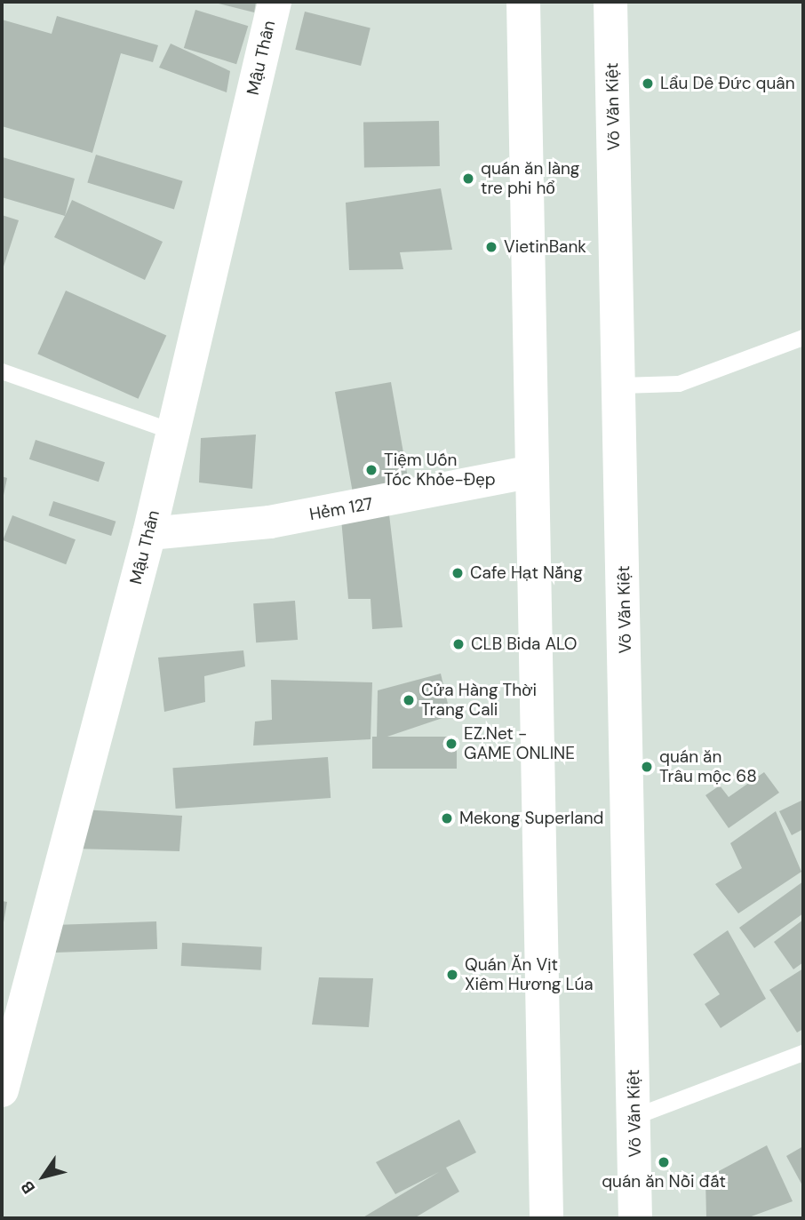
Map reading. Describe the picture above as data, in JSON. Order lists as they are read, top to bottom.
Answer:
{
  "streets": {
    "main road": ["Mậu Thân", "Võ Văn Kiệt"],
    "street": ["Hẻm 127"]
  },
  "crossings": [
    ["Mậu Thân", "Hẻm 127"]
  ],
  "places": [
    "Lẩu Dê Đức quân",
    "quán ăn làng tre phi hổ",
    "VietinBank",
    "Tiệm Uốn Tóc Khỏe-Đẹp",
    "Cafe Hạt Nắng",
    "CLB Bida ALO",
    "Cửa Hàng Thời Trang Cali",
    "EZ.Net - GAME ONLINE",
    "quán ăn Trâu mộc 68",
    "Mekong Superland",
    "Quán Ăn Vịt Xiêm Hương Lúa",
    "quán ăn Nồi đất"
  ],
  "north": "bottom left"
}
